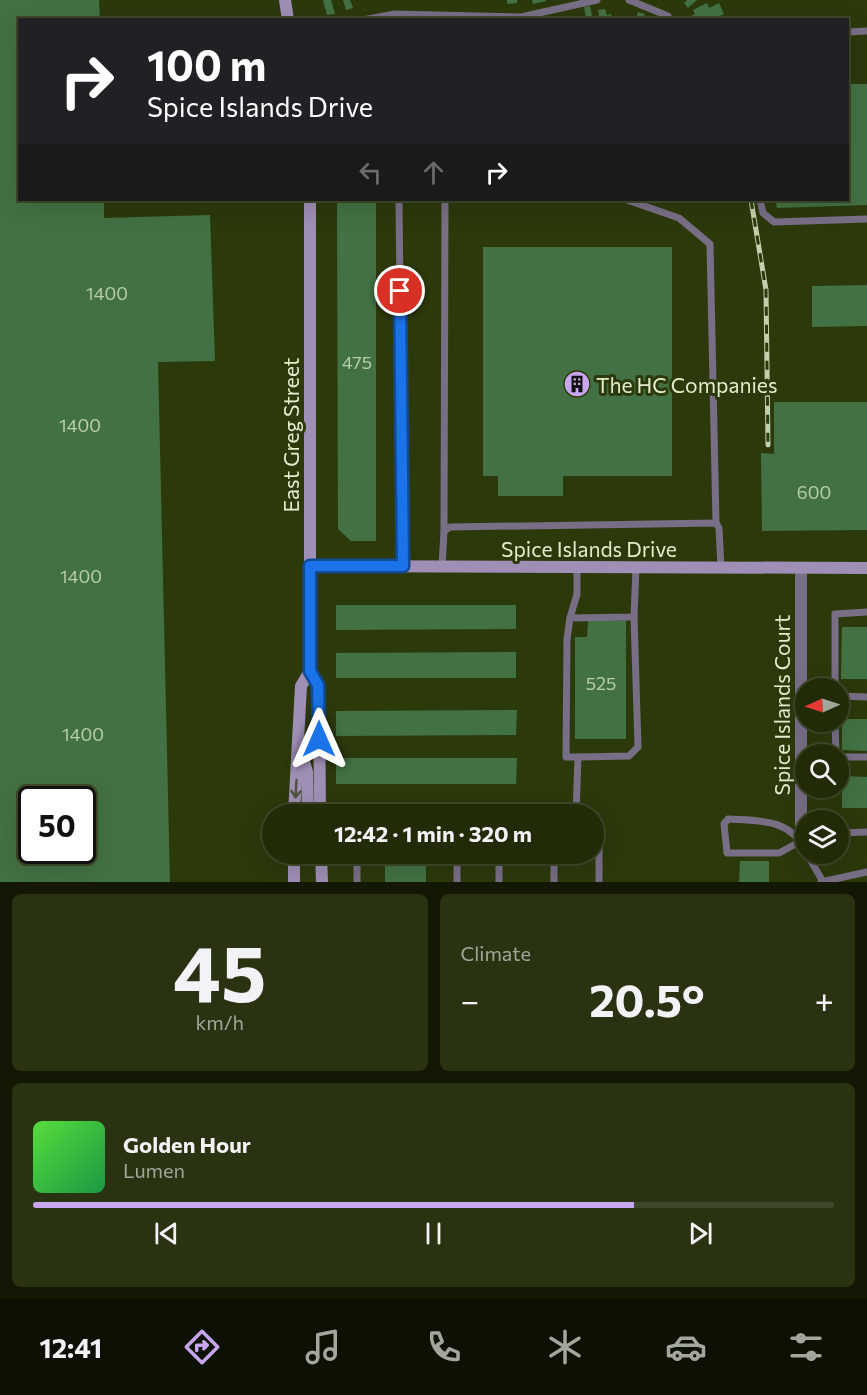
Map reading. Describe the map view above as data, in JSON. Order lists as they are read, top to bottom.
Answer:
{
  "streets": {
    "main road": ["East Greg Street", "Spice Islands Drive"],
    "street": ["Spice Islands Court"]
  },
  "crossings": [
    ["East Greg Street", "Spice Islands Drive"],
    ["Spice Islands Drive", "Spice Islands Court"]
  ],
  "places": {
    "building": ["The HC Companies"]
  },
  "house_numbers": [
    "1400",
    "475",
    "1400",
    "600",
    "1400",
    "525",
    "1400"
  ],
  "north": "left",
  "page": {
    "turn": ["100 m", "Spice Islands Drive"],
    "limit": "50",
    "trip": "12:42 · 1 min · 320 m",
    "tile": [
      ["45", "km/h"],
      "Climate"
    ],
    "heat": ["−", "20.5°", "+"],
    "song": ["Golden Hour", "Lumen"],
    "tabs": "12:41"
  }
}
